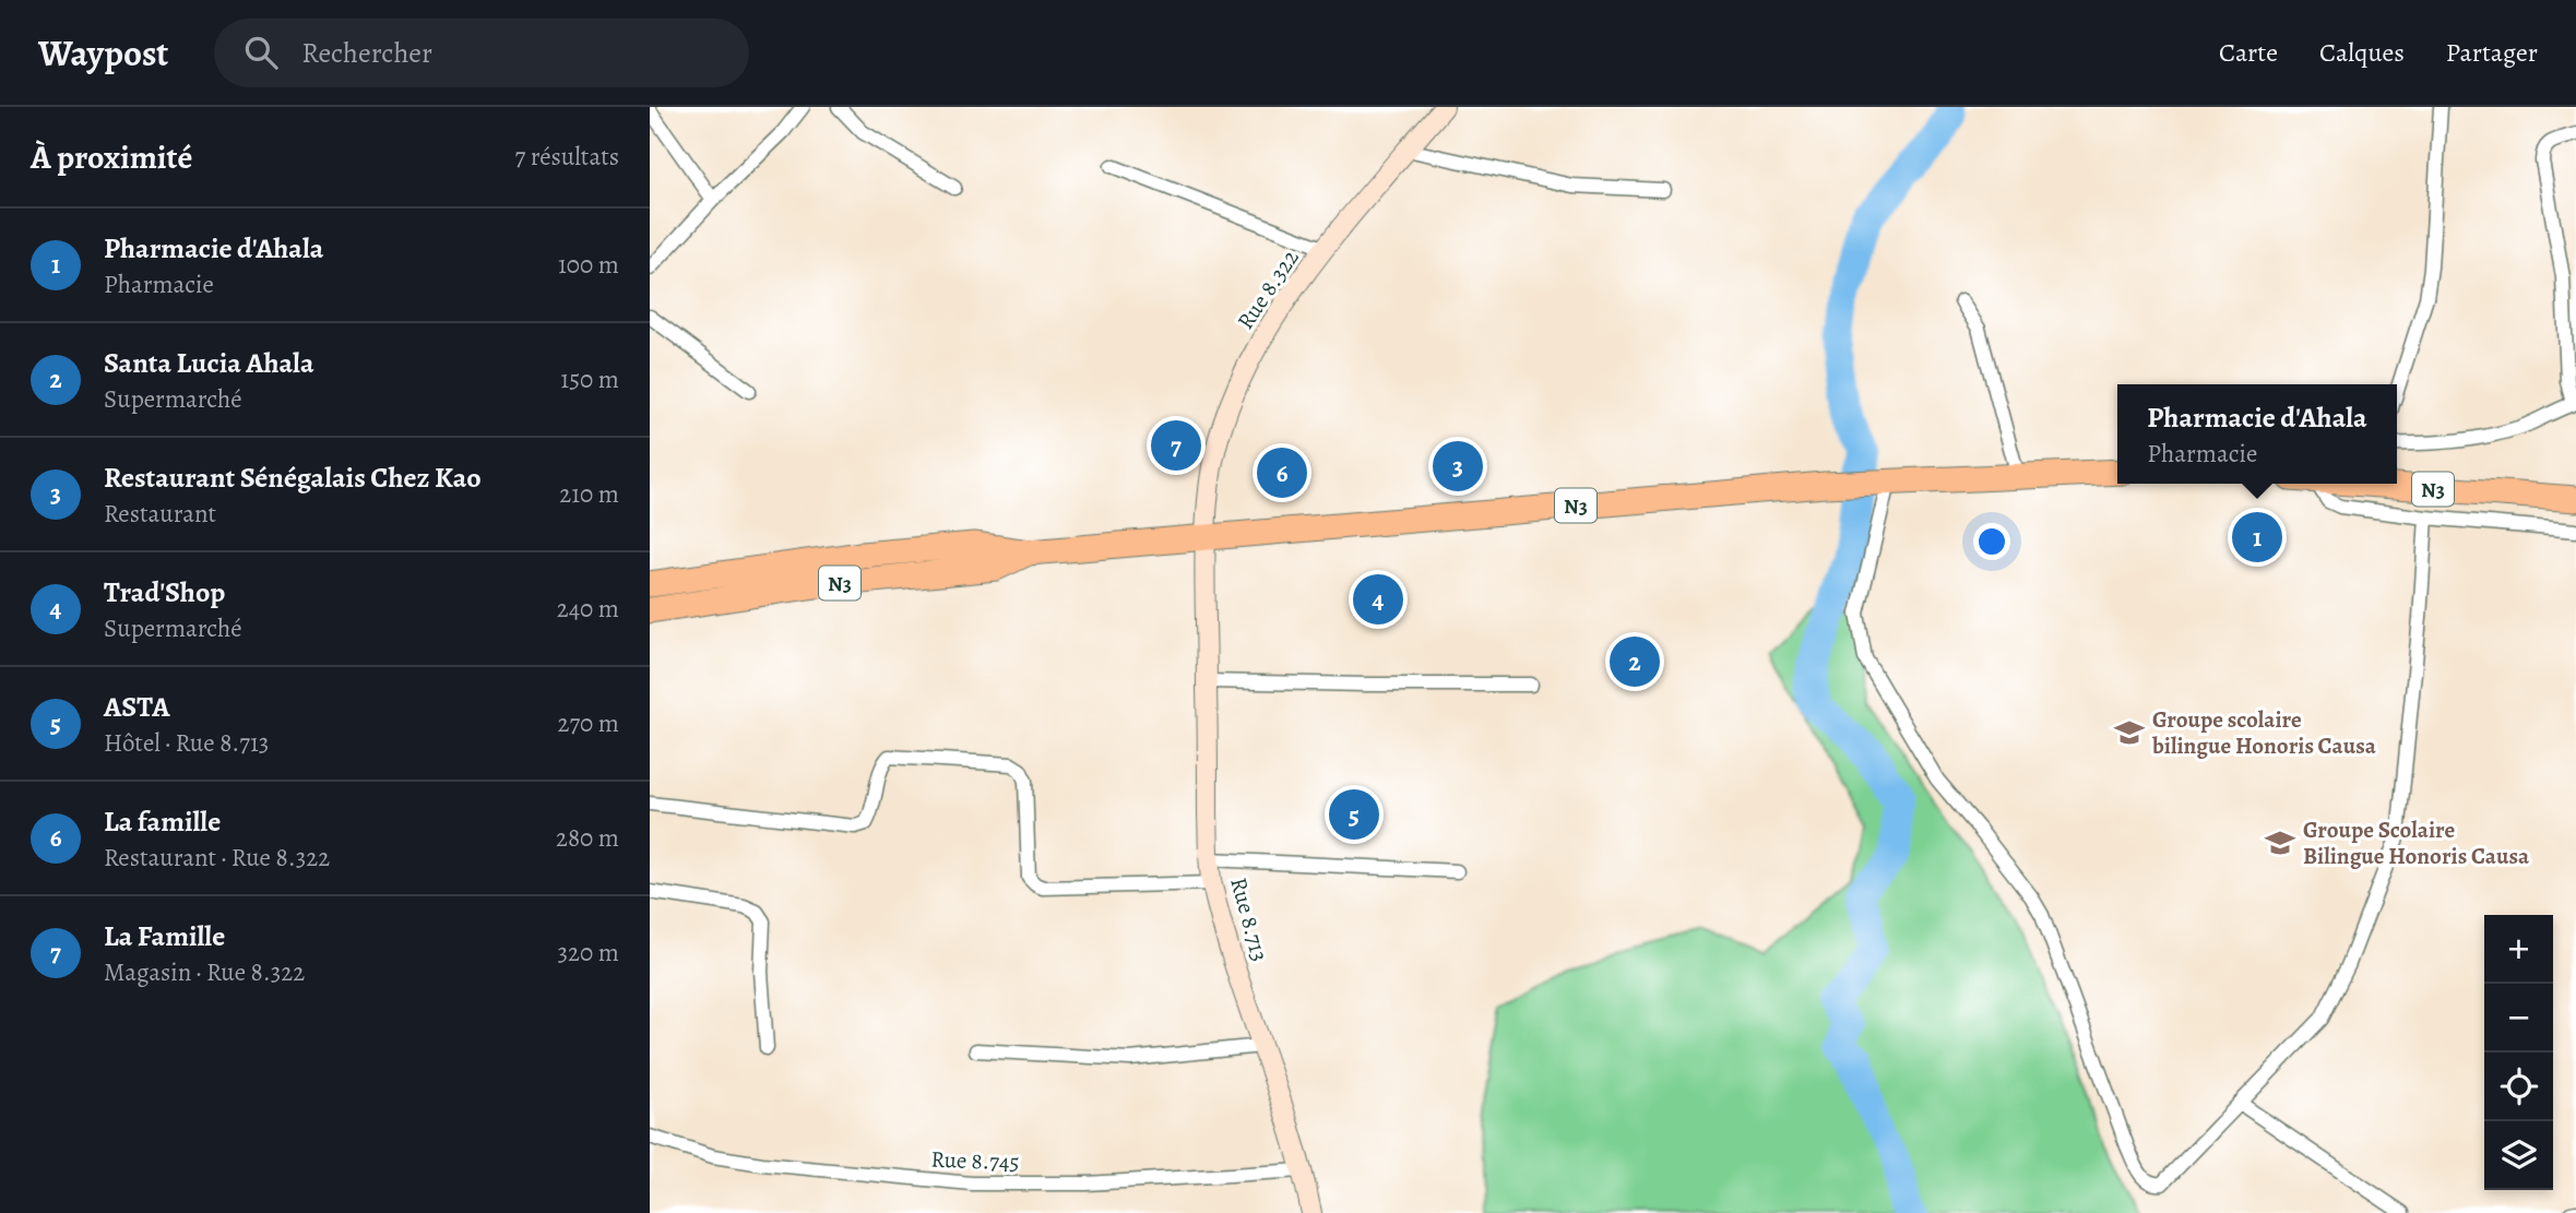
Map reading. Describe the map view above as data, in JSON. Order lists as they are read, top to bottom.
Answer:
{
  "streets": {
    "highway": ["N3"],
    "main road": ["Rue 8.322", "Rue 8.713"],
    "street": ["Rue 8.745"]
  },
  "crossings": [
    ["Rue 8.322", "N3"],
    ["Rue 8.322", "Rue 8.713"],
    ["N3", "Rue 8.713"],
    ["Rue 8.713", "Rue 8.745"]
  ],
  "places": {
    "school or university": ["Groupe scolaire bilingue Honoris Causa", "Groupe Scolaire Bilingue Honoris Causa"]
  },
  "page": {
    "header": "Waypost",
    "search": "Rechercher",
    "nav": ["Carte", "Calques", "Partager"],
    "heading": ["À proximité", "7 résultats"],
    "list": [
      {
        "mark": "1",
        "name": "Pharmacie d'Ahala",
        "note": "Pharmacie",
        "value": "100 m"
      },
      {
        "mark": "2",
        "name": "Santa Lucia Ahala",
        "note": "Supermarché",
        "value": "150 m"
      },
      {
        "mark": "3",
        "name": "Restaurant Sénégalais Chez Kao",
        "note": "Restaurant",
        "value": "210 m"
      },
      {
        "mark": "4",
        "name": "Trad'Shop",
        "note": "Supermarché",
        "value": "240 m"
      },
      {
        "mark": "5",
        "name": "ASTA",
        "note": "Hôtel · Rue 8.713",
        "value": "270 m"
      },
      {
        "mark": "6",
        "name": "La famille",
        "note": "Restaurant · Rue 8.322",
        "value": "280 m"
      },
      {
        "mark": "7",
        "name": "La Famille",
        "note": "Magasin · Rue 8.322",
        "value": "320 m"
      }
    ],
    "popup": ["Pharmacie d'Ahala", "Pharmacie"],
    "pins": [
      "7",
      "3",
      "6",
      "1",
      "4",
      "2",
      "5"
    ],
    "map_buttons": ["+", "−"]
  }
}
